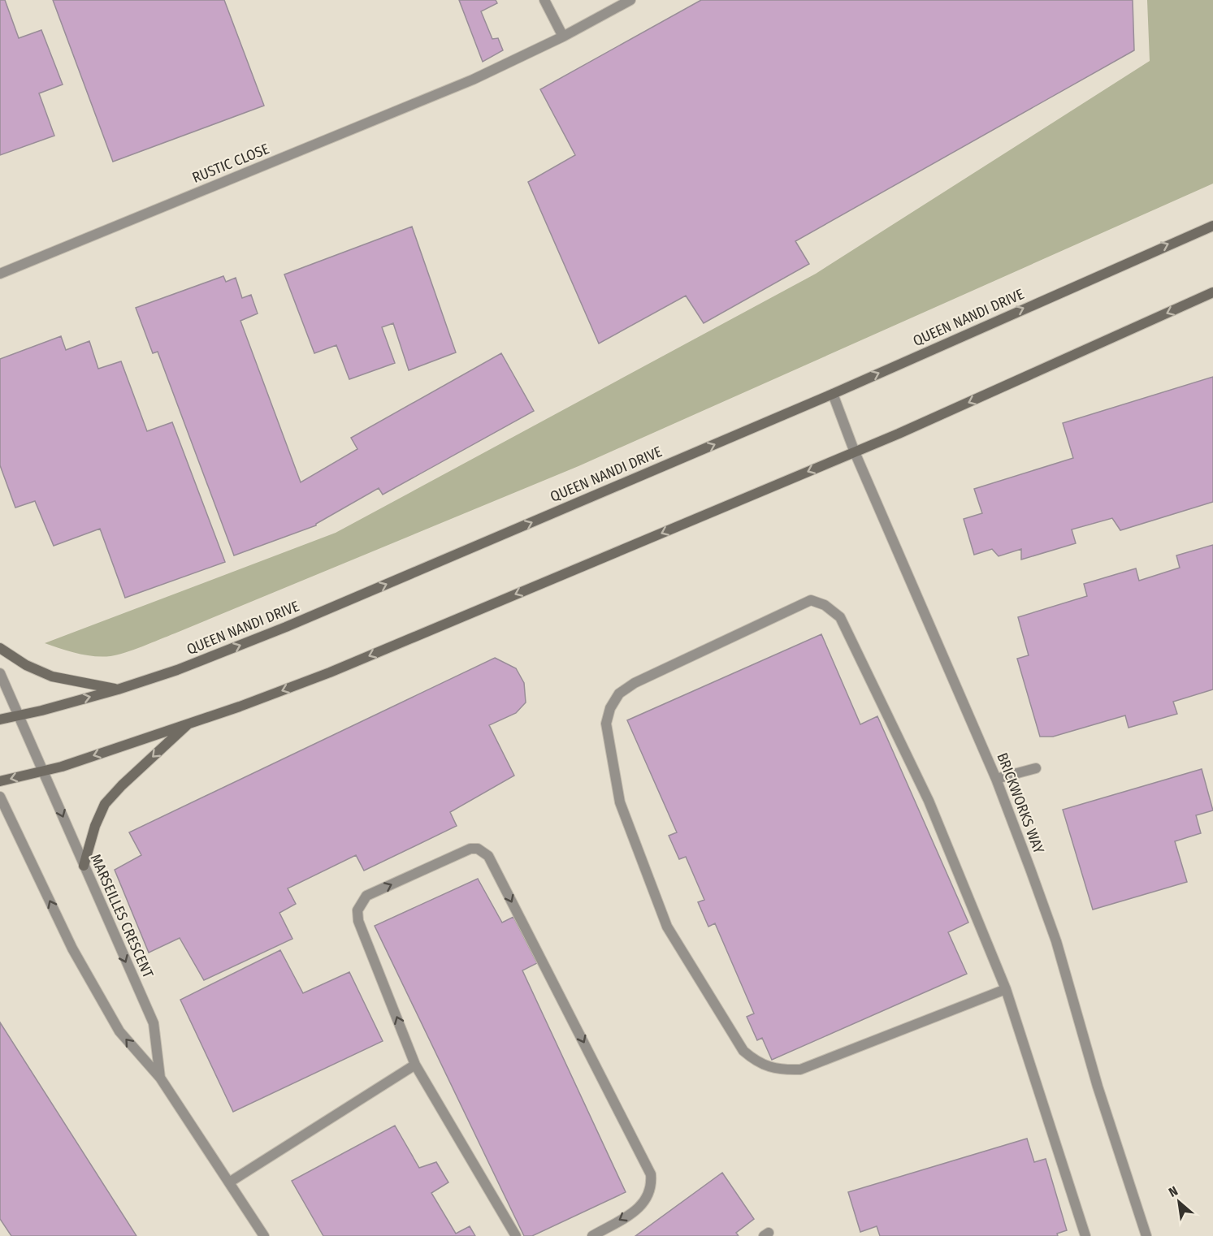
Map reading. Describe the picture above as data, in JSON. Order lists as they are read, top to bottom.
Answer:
{
  "streets": {
    "main road": ["QUEEN NANDI DRIVE"],
    "lane": ["RUSTIC CLOSE", "BRICKWORKS WAY", "MARSEILLES CRESCENT"]
  },
  "crossings": [
    ["QUEEN NANDI DRIVE", "BRICKWORKS WAY"],
    ["QUEEN NANDI DRIVE", "MARSEILLES CRESCENT"]
  ],
  "north": "top left"
}
